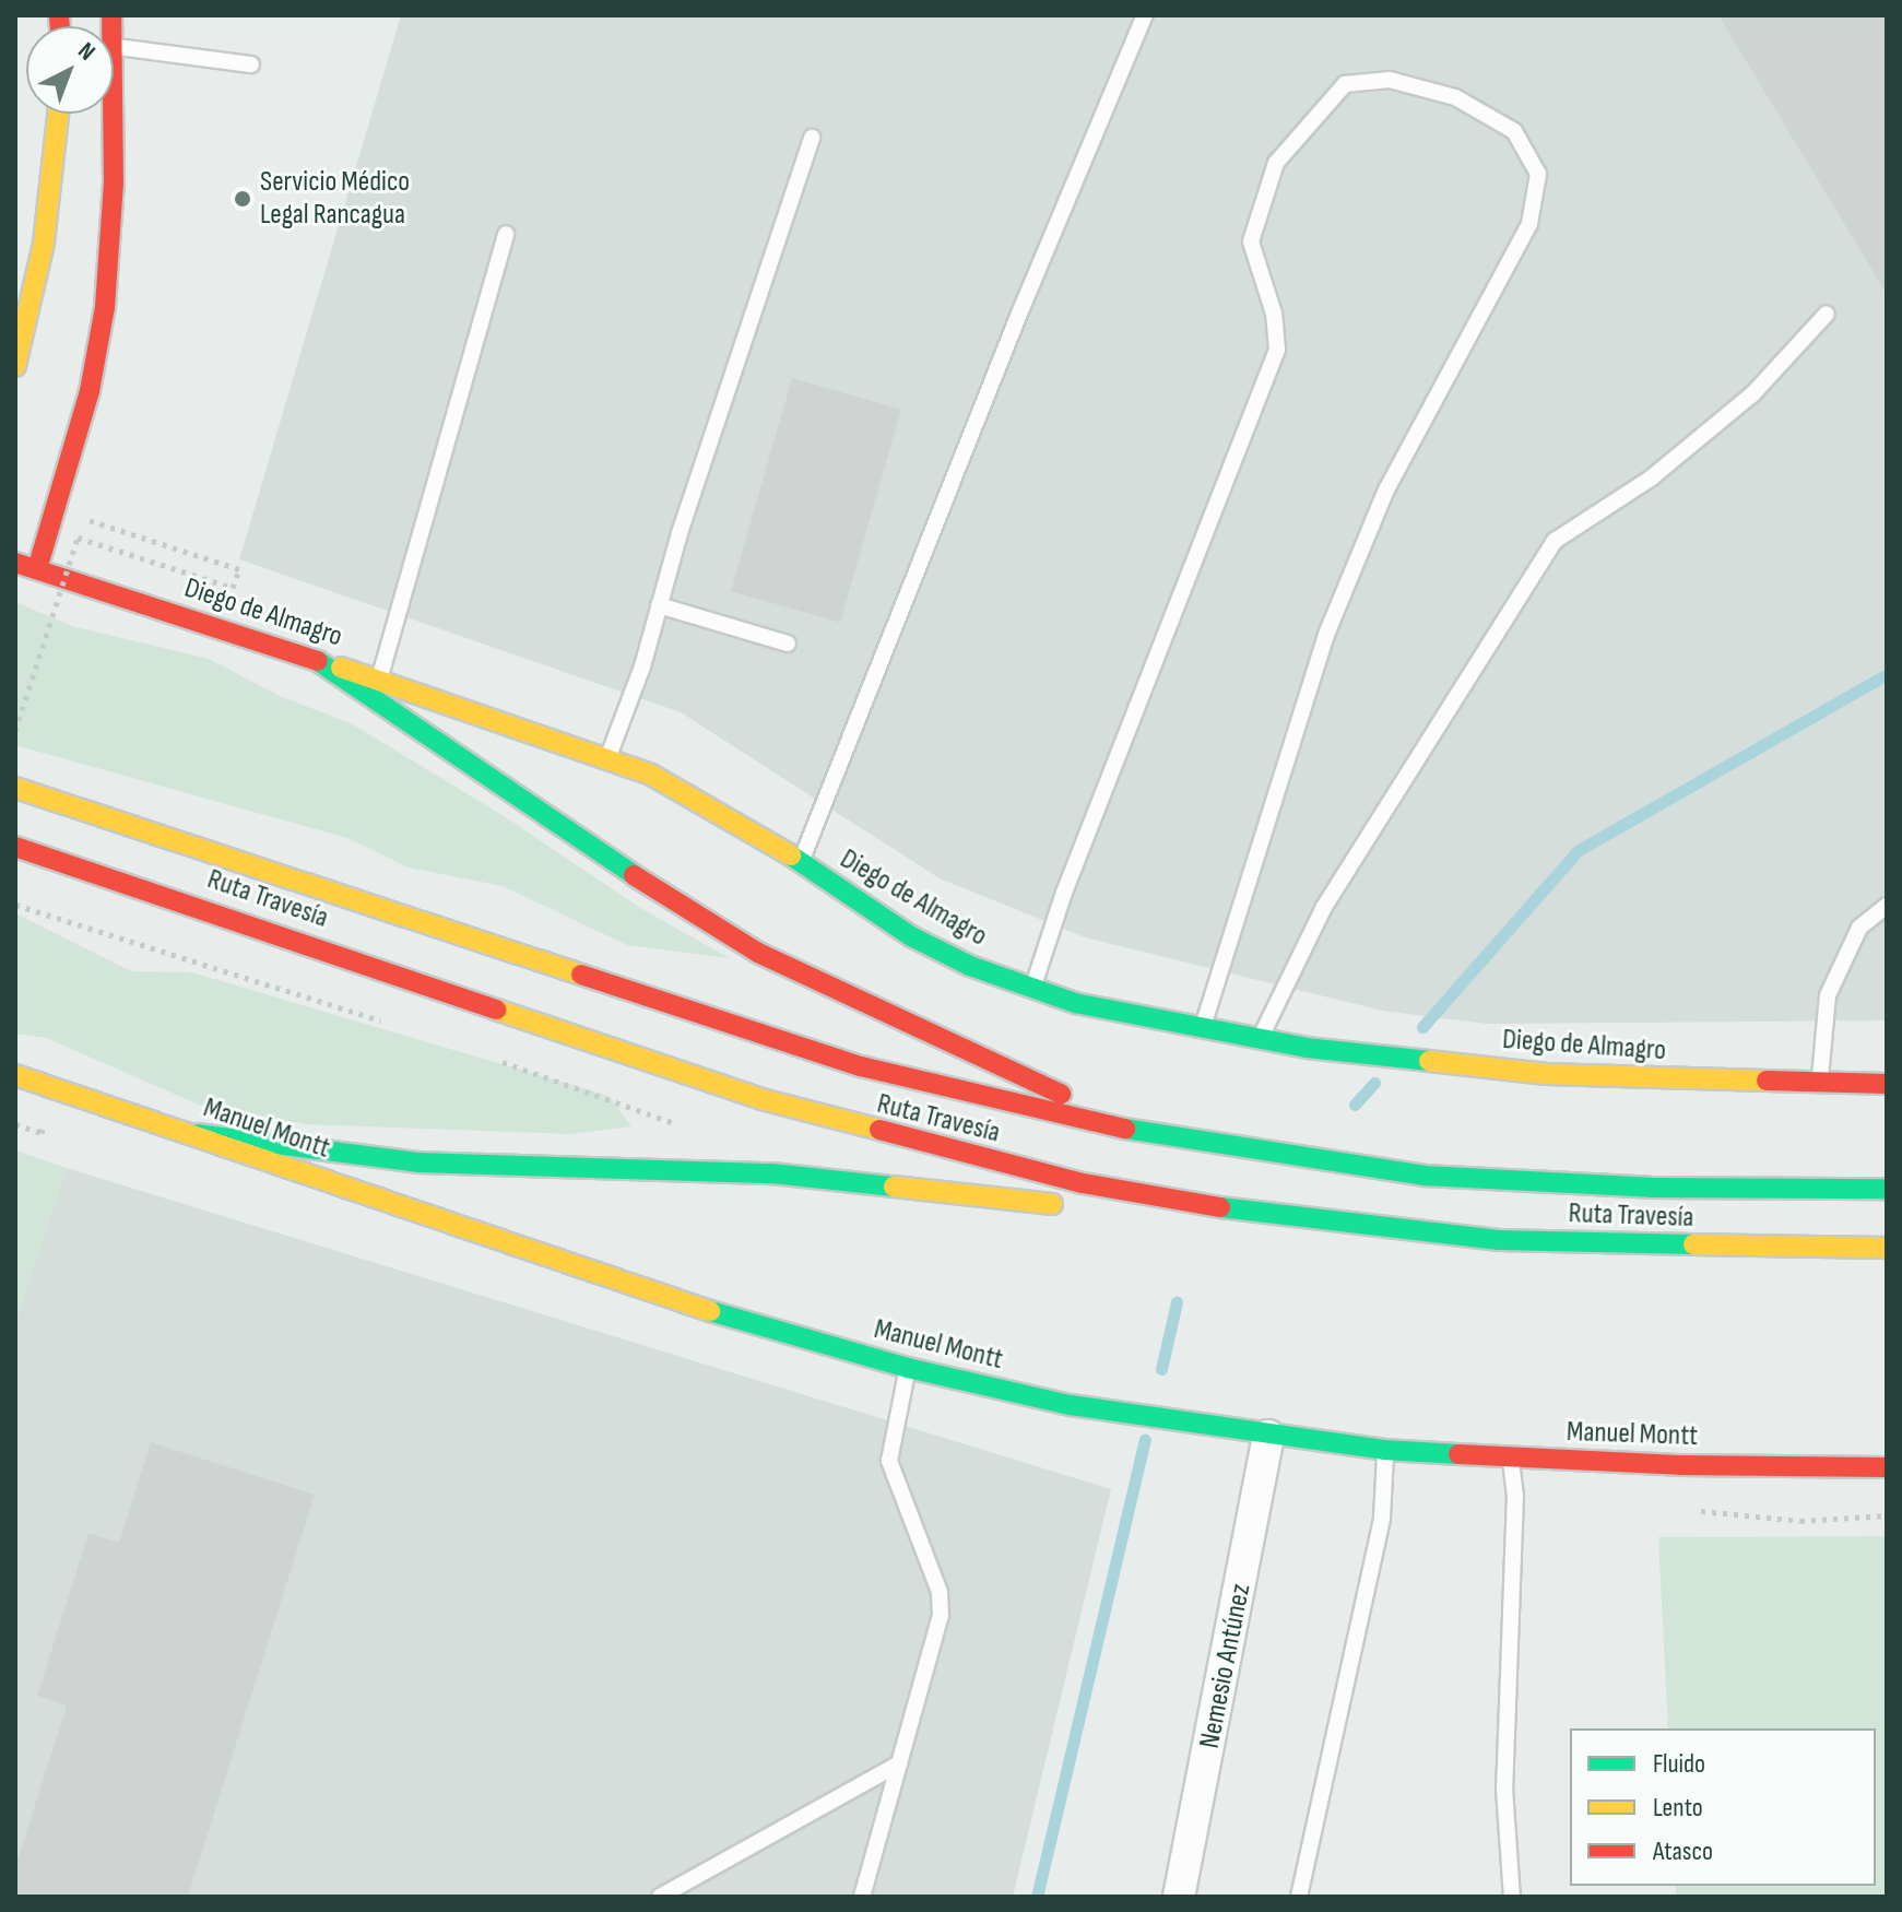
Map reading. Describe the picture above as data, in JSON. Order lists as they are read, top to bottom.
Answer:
{
  "streets": {
    "main road": ["Diego de Almagro", "Ruta Travesía", "Manuel Montt"],
    "street": ["Nemesio Antúnez"]
  },
  "crossings": [
    ["Manuel Montt", "Nemesio Antúnez"]
  ],
  "places": ["Servicio Médico Legal Rancagua"],
  "legend": ["Fluido", "Lento", "Atasco"],
  "north": "top right"
}
